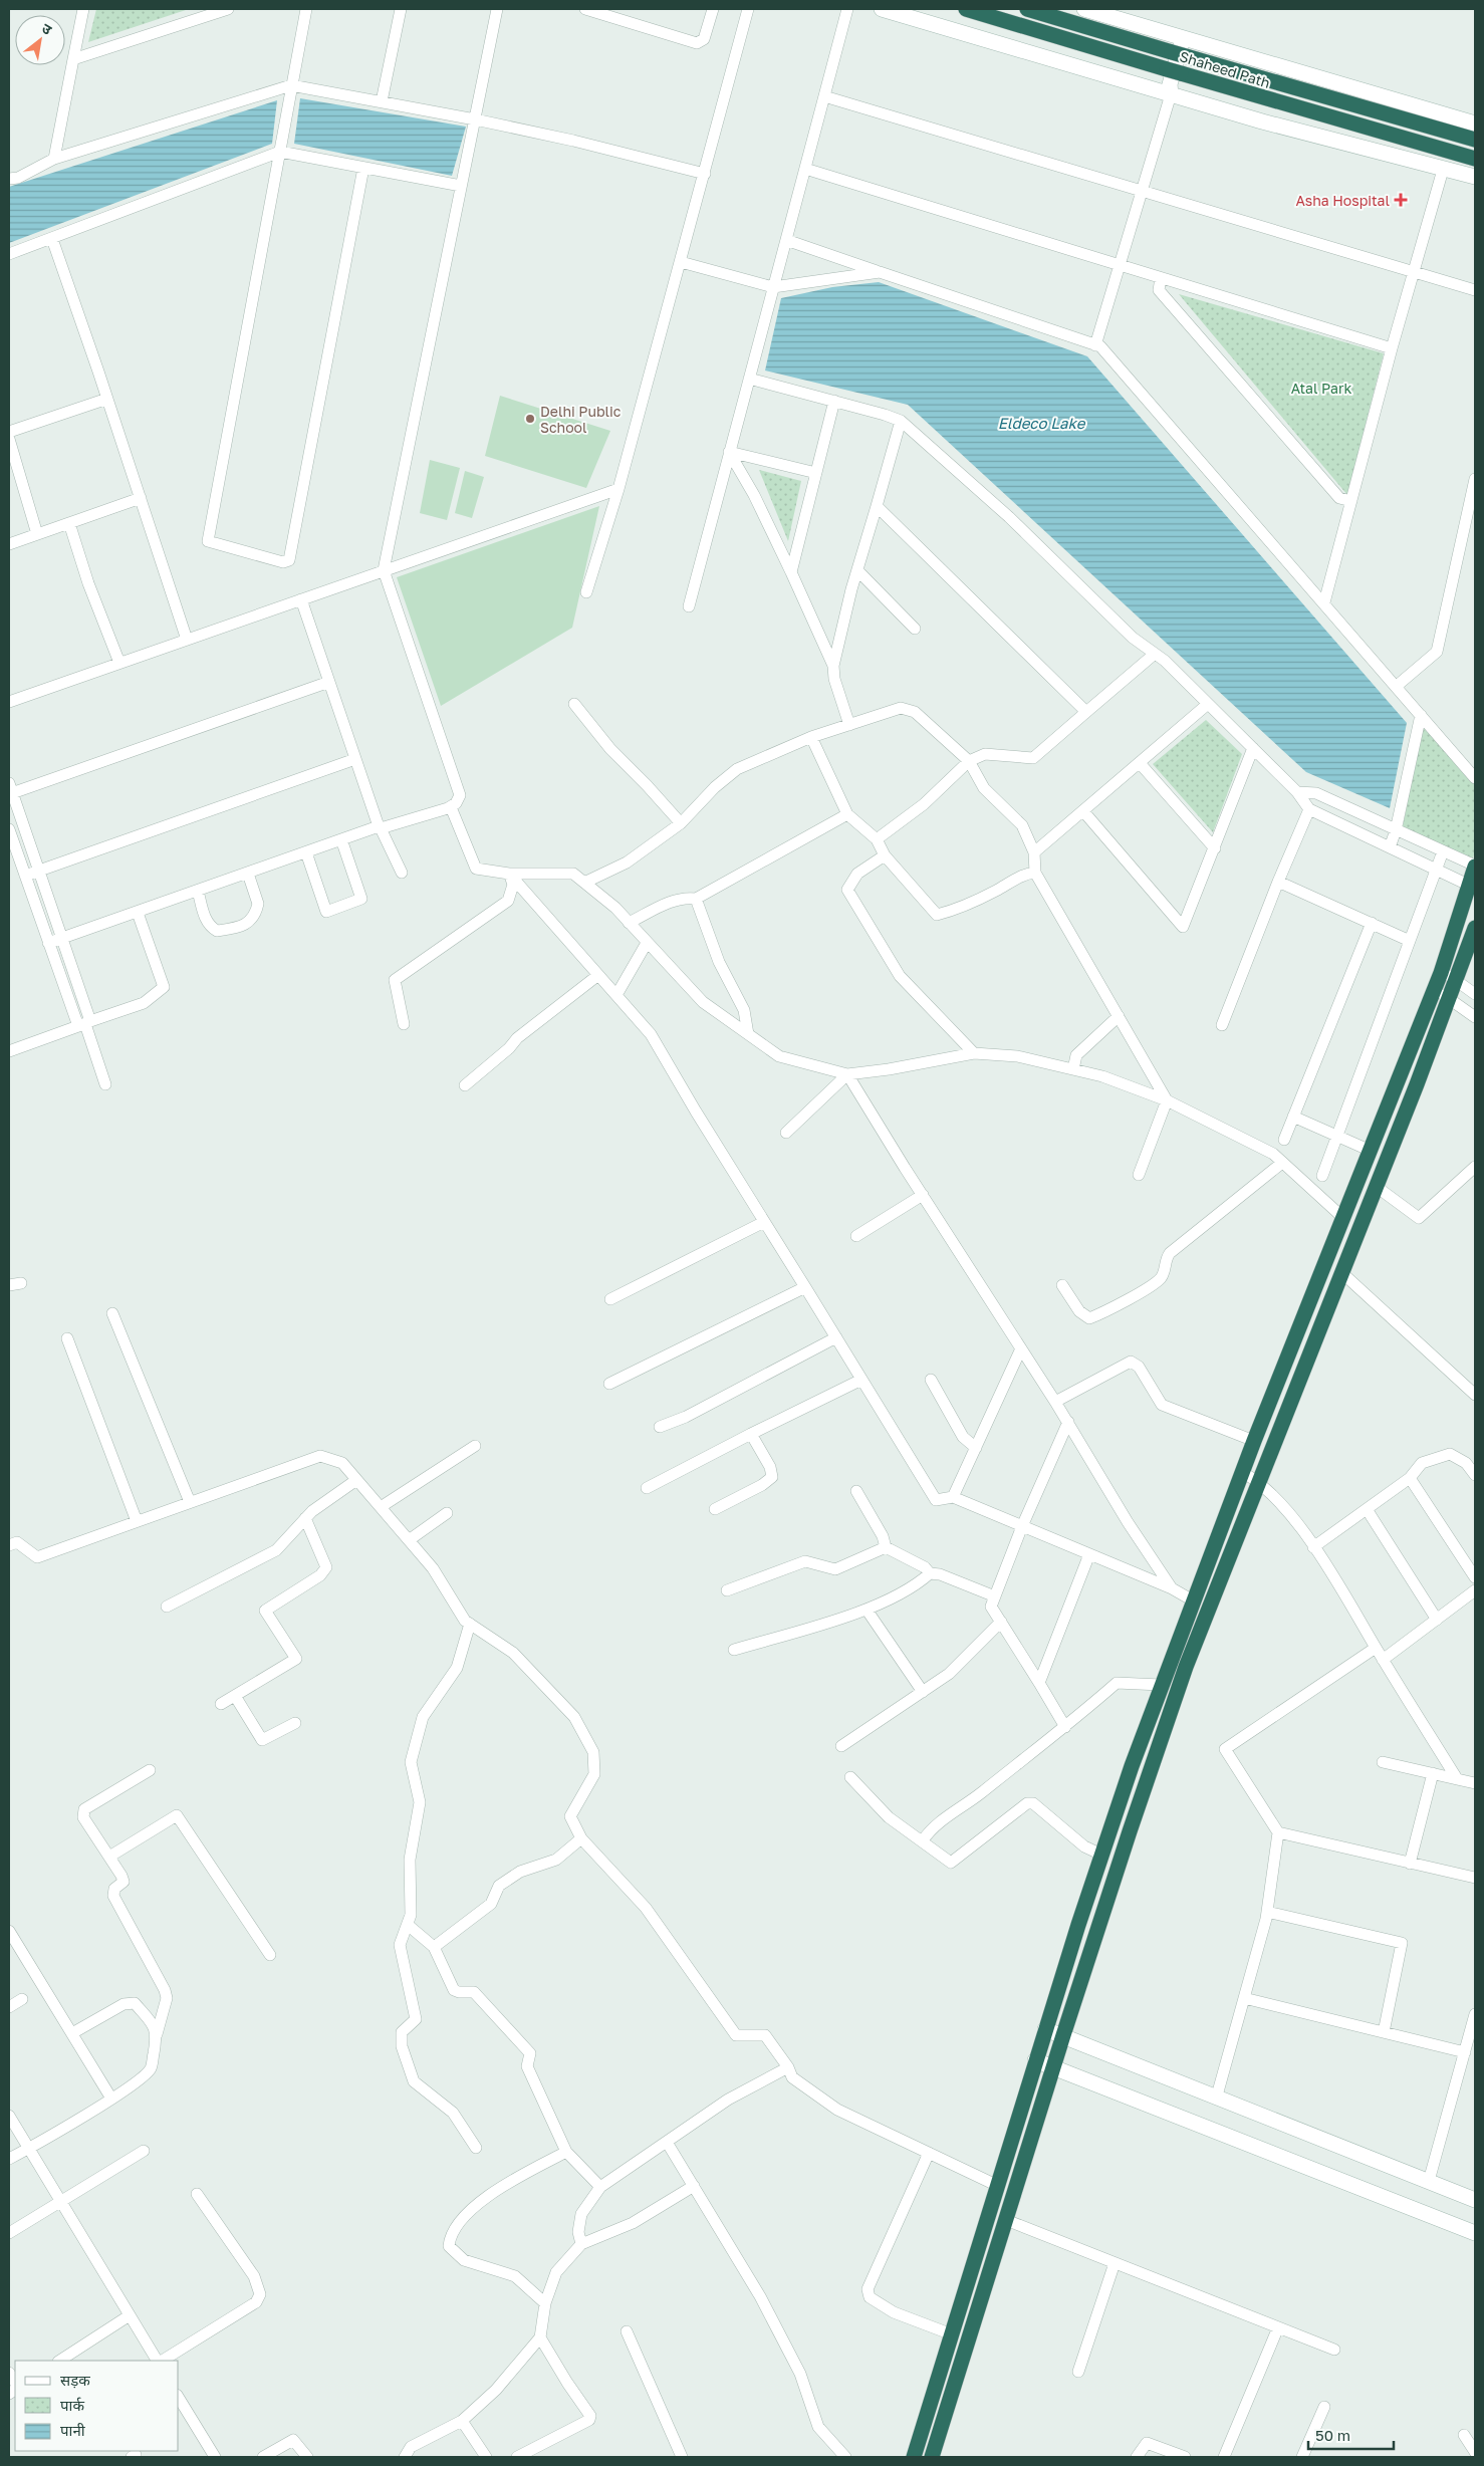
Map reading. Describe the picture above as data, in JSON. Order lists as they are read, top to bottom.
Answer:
{
  "streets": {
    "highway": ["Shaheed Path"]
  },
  "water": ["Eldeco Lake"],
  "parks": ["Atal Park"],
  "places": {
    "health": ["Asha Hospital"],
    "other": ["Delhi Public School"]
  },
  "legend": ["सड़क", "पार्क", "पानी"],
  "scale_bar": "50 m",
  "north": "top right"
}
